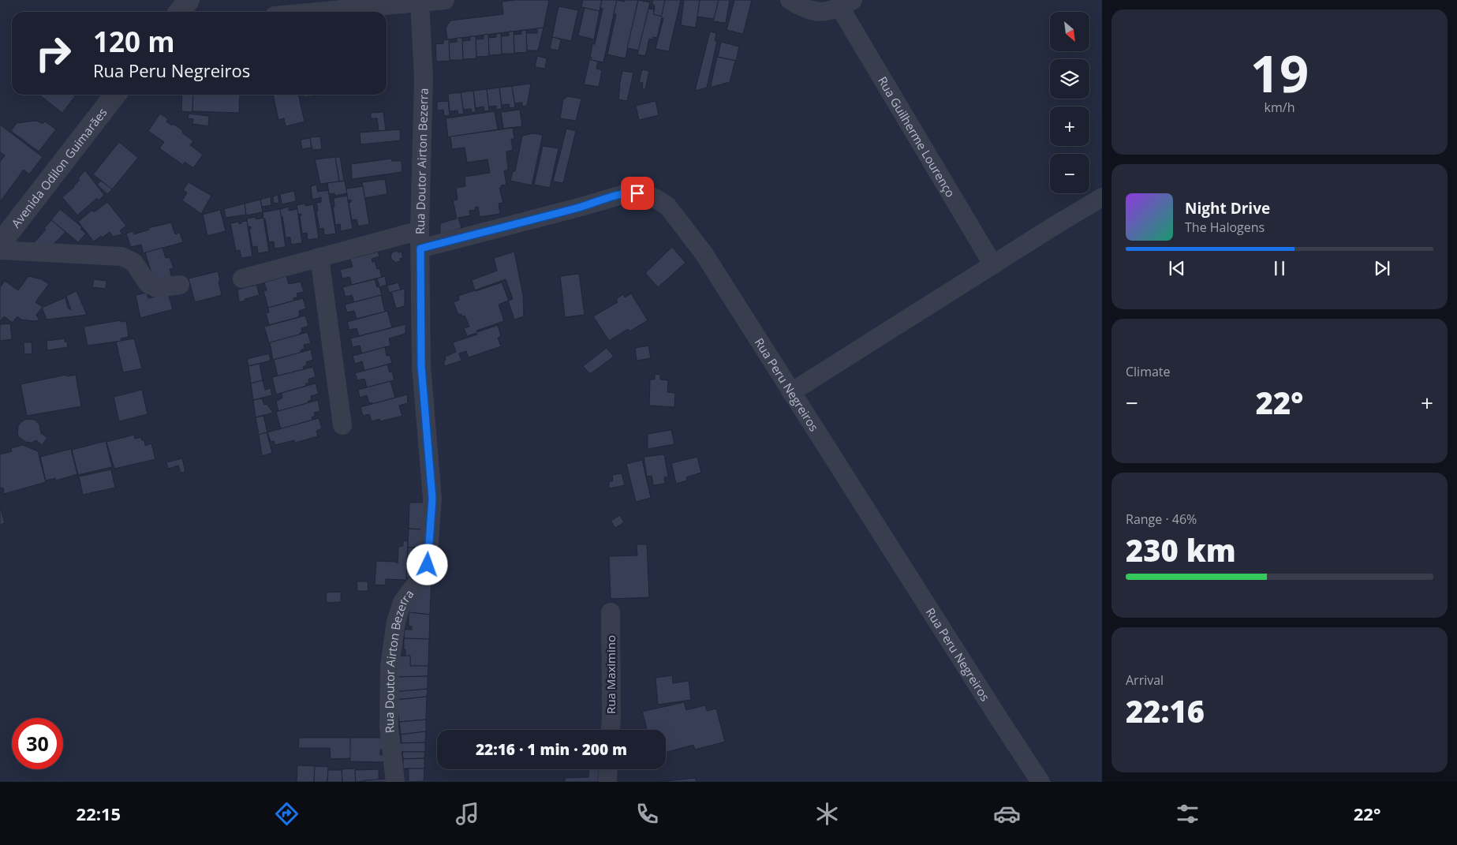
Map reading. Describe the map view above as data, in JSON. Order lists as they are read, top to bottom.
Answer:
{
  "streets": {
    "street": [
      "Rua Guilherme Lourenço",
      "Rua Doutor Airton Bezerra",
      "Avenida Odilon Guimarães",
      "Rua Peru Negreiros",
      "Rua Maximino"
    ]
  },
  "crossings": [
    ["Rua Doutor Airton Bezerra", "Rua Peru Negreiros"]
  ],
  "north": "bottom right",
  "page": {
    "tile": [
      ["19", "km/h"],
      "Climate",
      ["Range · 46%", "230 km"],
      ["Arrival", "22:16"]
    ],
    "map_buttons": ["+", "−"],
    "turn": ["120 m", "Rua Peru Negreiros"],
    "song": ["Night Drive", "The Halogens"],
    "heat": ["−", "22°", "+"],
    "limit": "30",
    "trip": "22:16 · 1 min · 200 m",
    "tabs": ["22:15", "22°"]
  }
}
